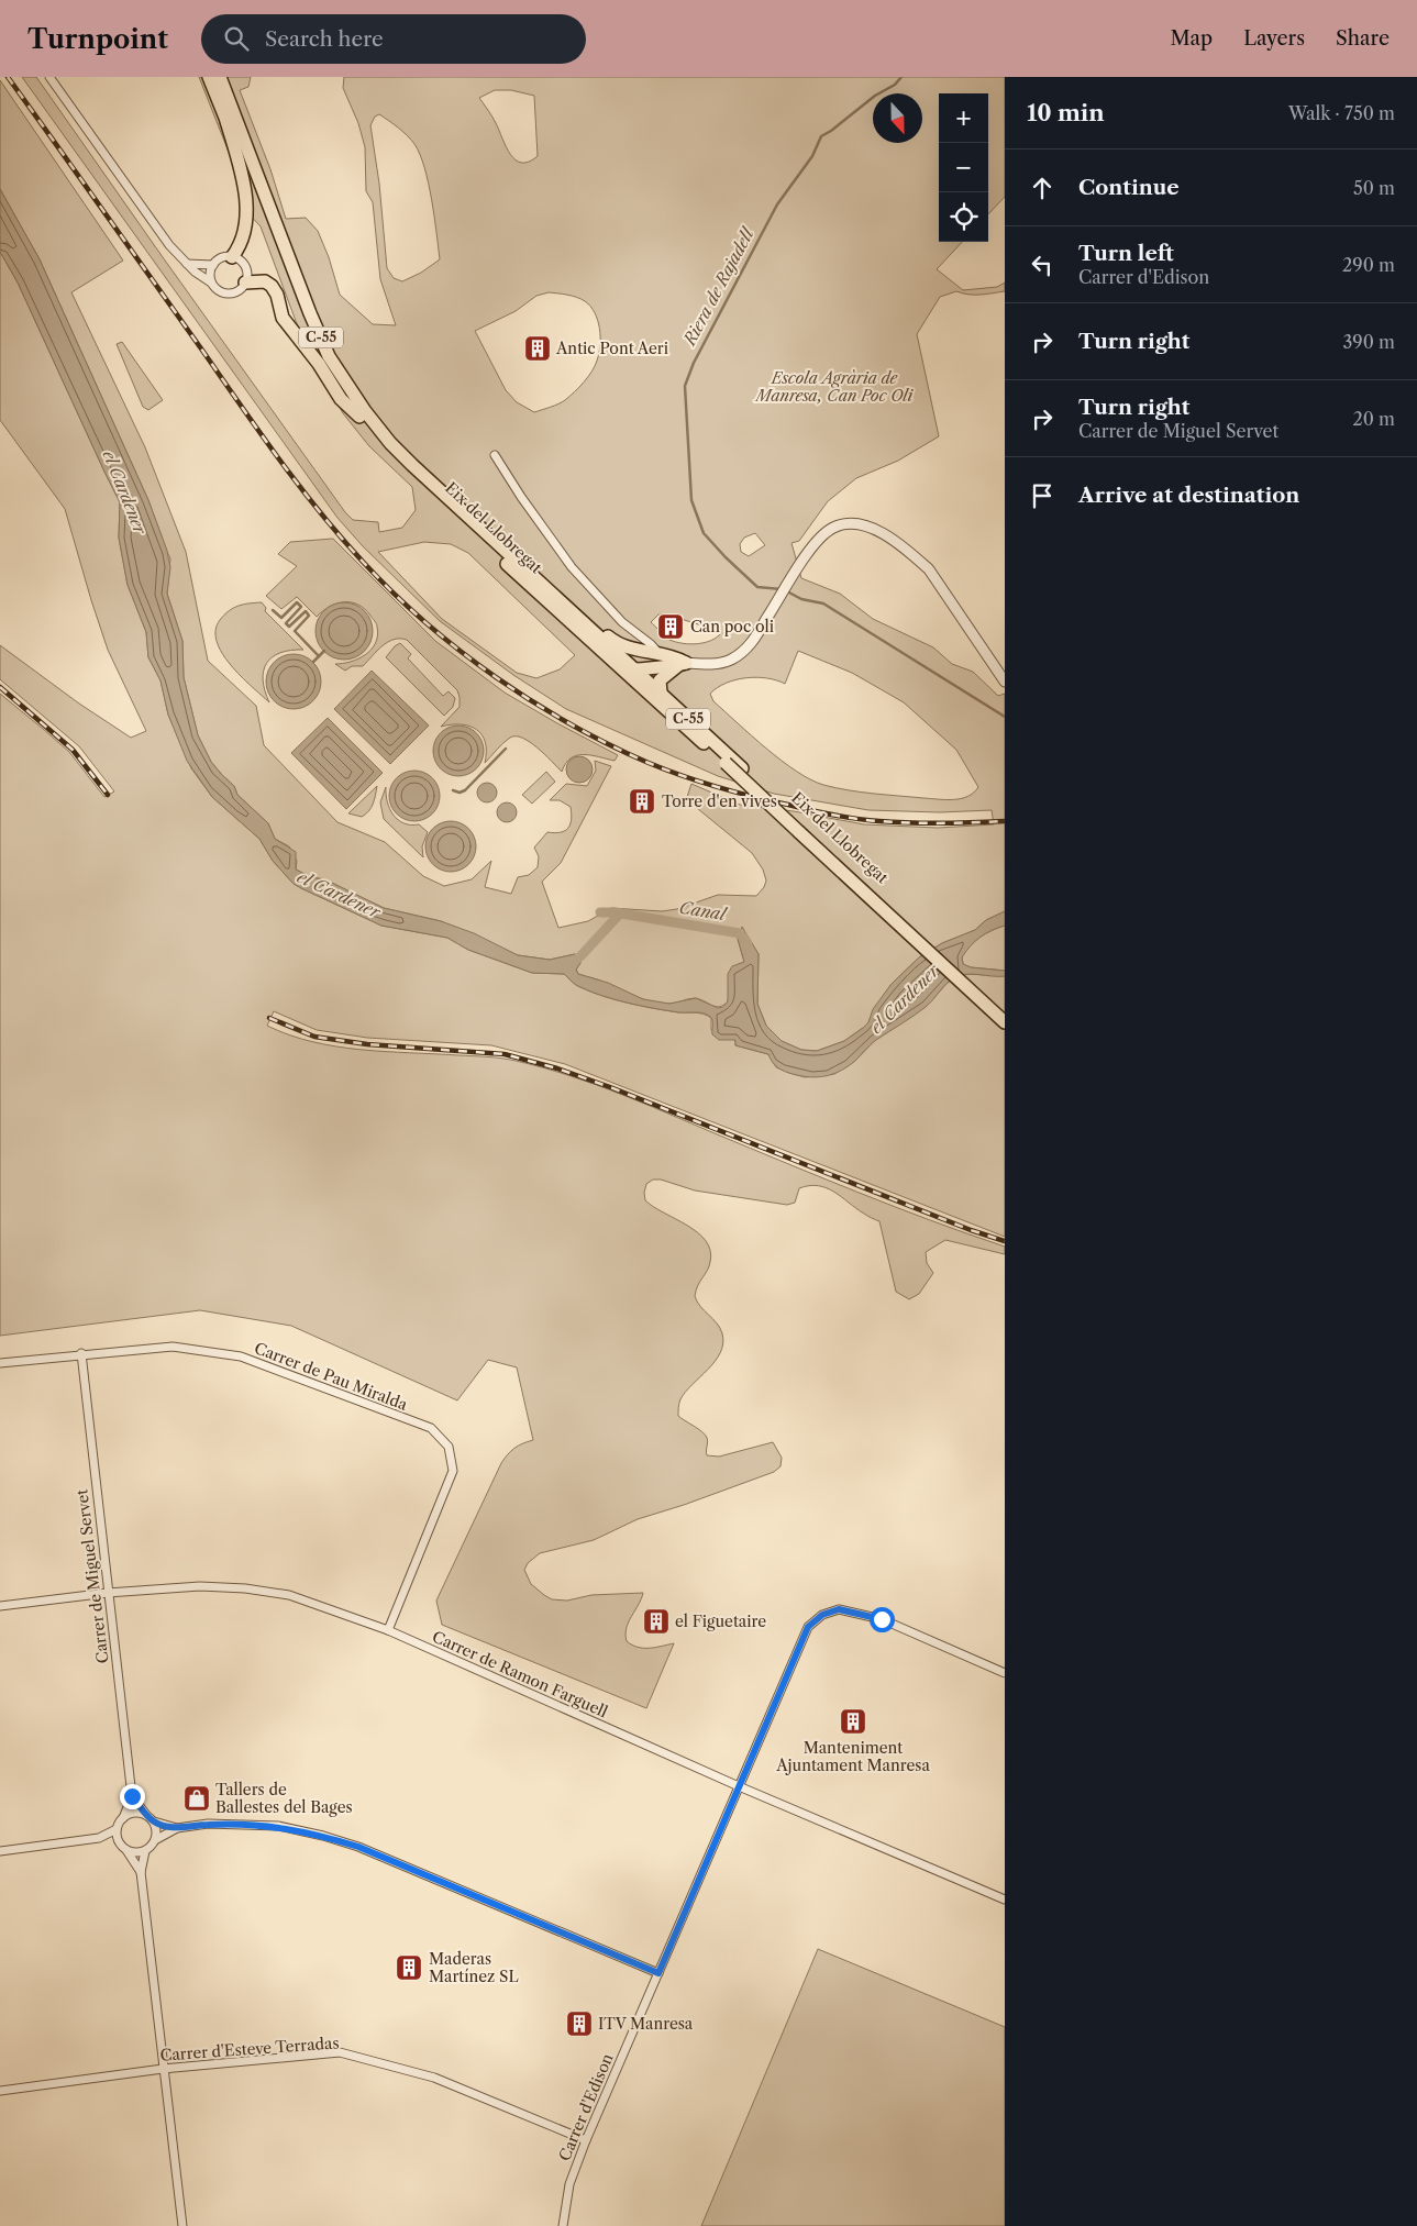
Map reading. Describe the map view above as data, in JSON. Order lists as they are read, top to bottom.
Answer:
{
  "streets": {
    "highway": ["C-55", "Eix del Llobregat"],
    "street": [
      "Carrer de Pau Miralda",
      "Carrer de Miguel Servet",
      "Carrer de Ramon Farguell",
      "Carrer d'Esteve Terradas",
      "Carrer d'Edison"
    ]
  },
  "crossings": [
    ["C-55", "Eix del Llobregat"],
    ["Carrer de Pau Miralda", "Carrer de Miguel Servet"],
    ["Carrer de Pau Miralda", "Carrer de Ramon Farguell"],
    ["Carrer de Miguel Servet", "Carrer de Ramon Farguell"],
    ["Carrer de Ramon Farguell", "Carrer d'Edison"],
    ["Carrer d'Esteve Terradas", "Carrer d'Edison"]
  ],
  "water": ["Riera de Rajadell", "el Cardener", "Canal"],
  "parks": ["Escola Agrària de Manresa, Can Poc Oli"],
  "places": {
    "building": [
      "Antic Pont Aeri",
      "Can poc oli",
      "Torre d'en vives",
      "el Figuetaire",
      "Manteniment Ajuntament Manresa",
      "Maderas Martínez SL",
      "ITV Manresa"
    ],
    "shop": ["Tallers de Ballestes del Bages"]
  },
  "north": "bottom",
  "page": {
    "header": "Turnpoint",
    "search": "Search here",
    "nav": ["Map", "Layers", "Share"],
    "heading": ["10 min", "Walk · 750 m"],
    "map_buttons": ["+", "−"],
    "list": [
      ["Continue", "50 m"],
      ["Turn left", "Carrer d'Edison", "290 m"],
      ["Turn right", "390 m"],
      ["Turn right", "Carrer de Miguel Servet", "20 m"],
      "Arrive at destination"
    ]
  }
}
